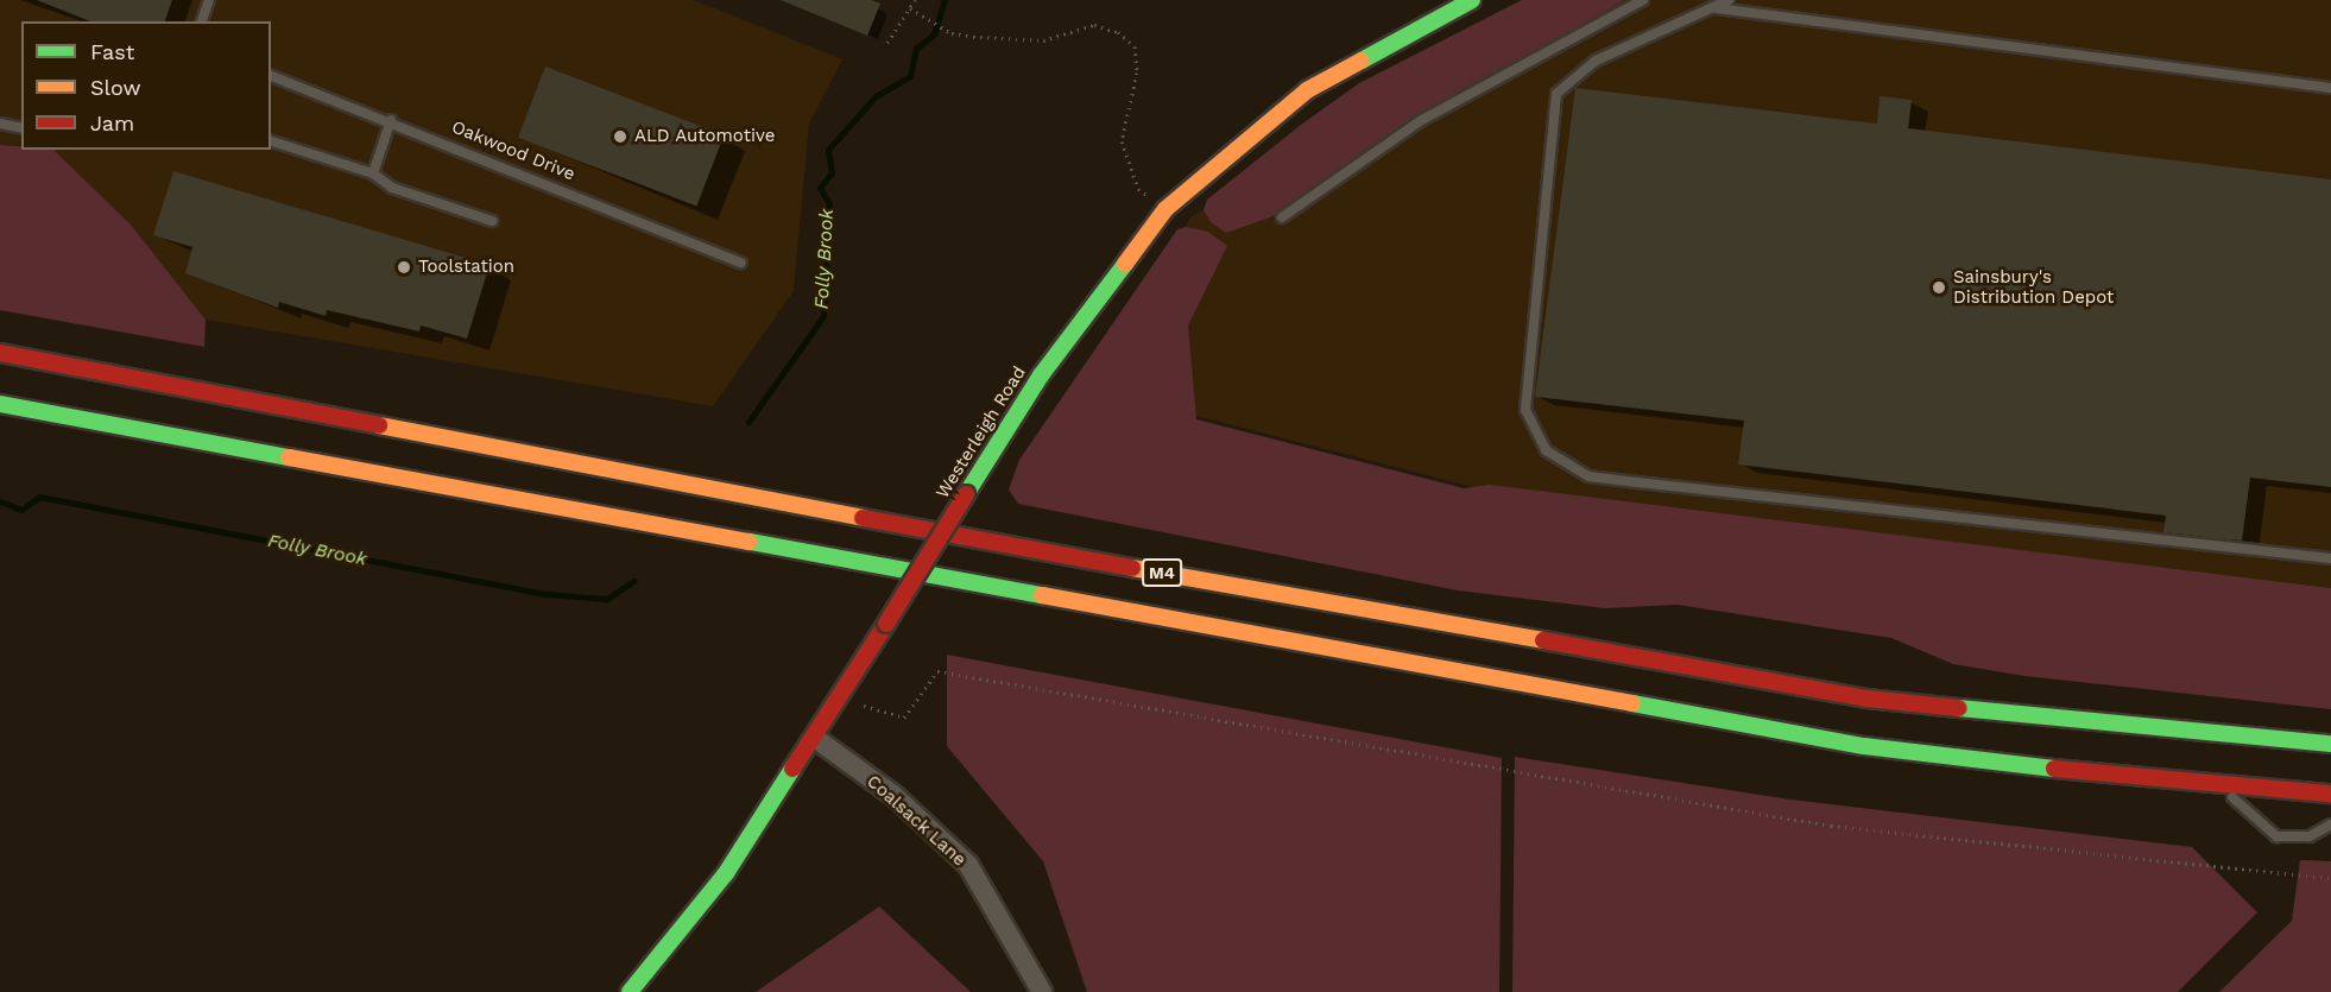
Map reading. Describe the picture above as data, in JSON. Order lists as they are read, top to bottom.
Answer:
{
  "streets": {
    "main road": ["Westerleigh Road", "M4"],
    "street": ["Coalsack Lane"],
    "lane": ["Oakwood Drive"]
  },
  "crossings": [
    ["Westerleigh Road", "Coalsack Lane"]
  ],
  "water": ["Folly Brook"],
  "places": ["ALD Automotive", "Toolstation", "Sainsbury's Distribution Depot"],
  "legend": ["Fast", "Slow", "Jam"]
}
